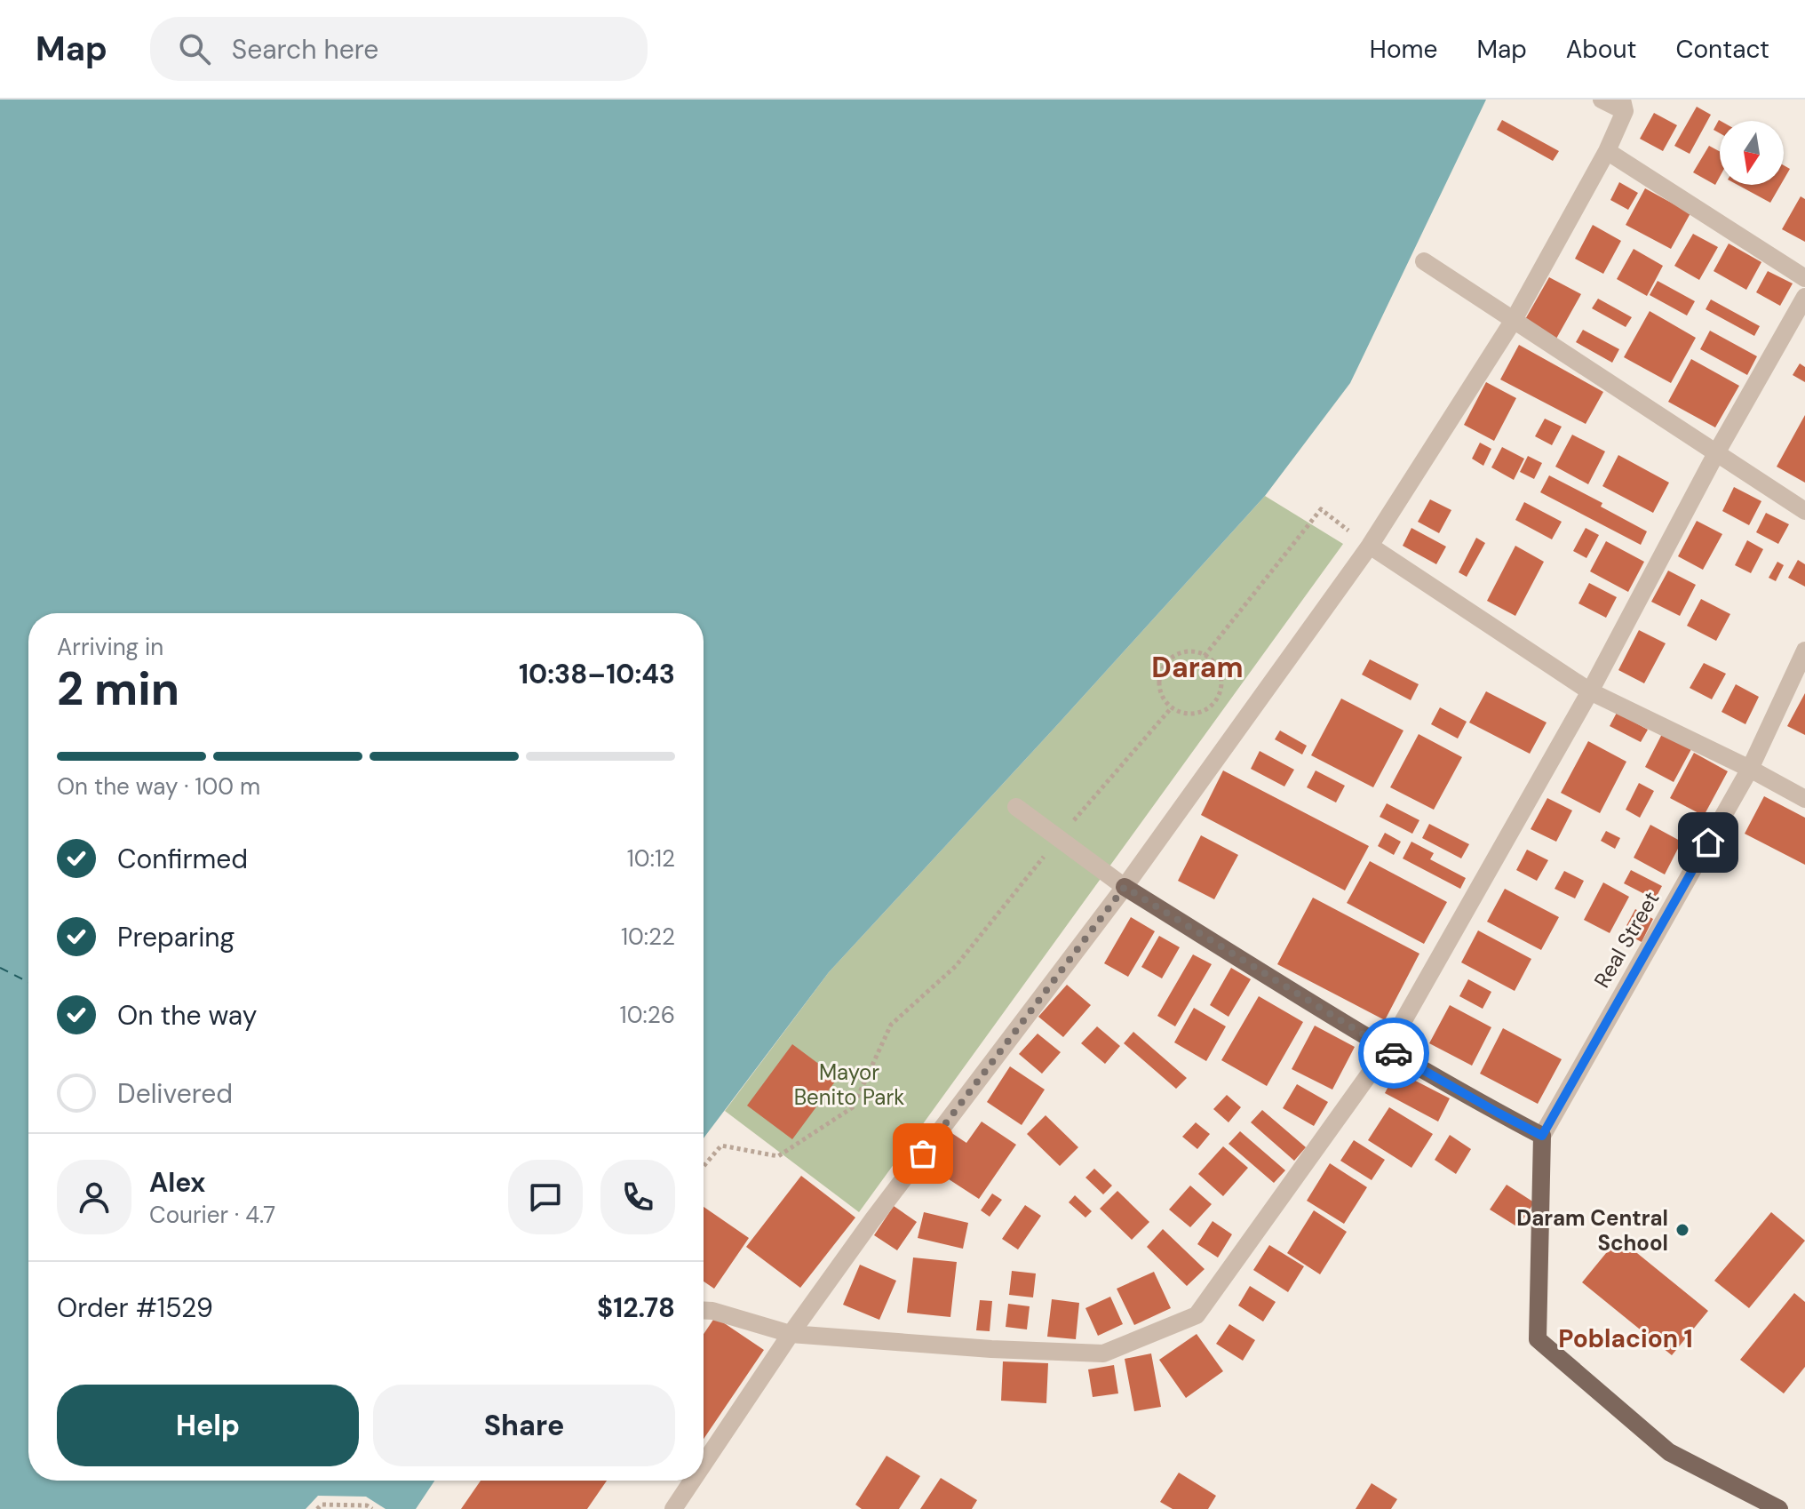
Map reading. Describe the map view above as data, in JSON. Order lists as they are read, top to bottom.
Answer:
{
  "streets": {
    "street": ["Real Street"]
  },
  "districts": ["Daram", "Poblacion 1"],
  "parks": ["Mayor Benito Park"],
  "places": ["Daram Central School"],
  "north": "bottom",
  "page": {
    "header": "Map",
    "search": "Search here",
    "nav": [
      "Home",
      "Map",
      "About",
      "Contact"
    ],
    "heading": ["2 min", "Arriving in", "10:38–10:43"],
    "panel": [
      "Alex",
      "Courier · 4.7",
      "Order #1529",
      "$12.78"
    ],
    "bar": "On the way · 100 m",
    "list": [
      ["Confirmed", "10:12"],
      ["Preparing", "10:22"],
      ["On the way", "10:26"],
      "Delivered"
    ],
    "buttons": ["Help", "Share"]
  }
}
